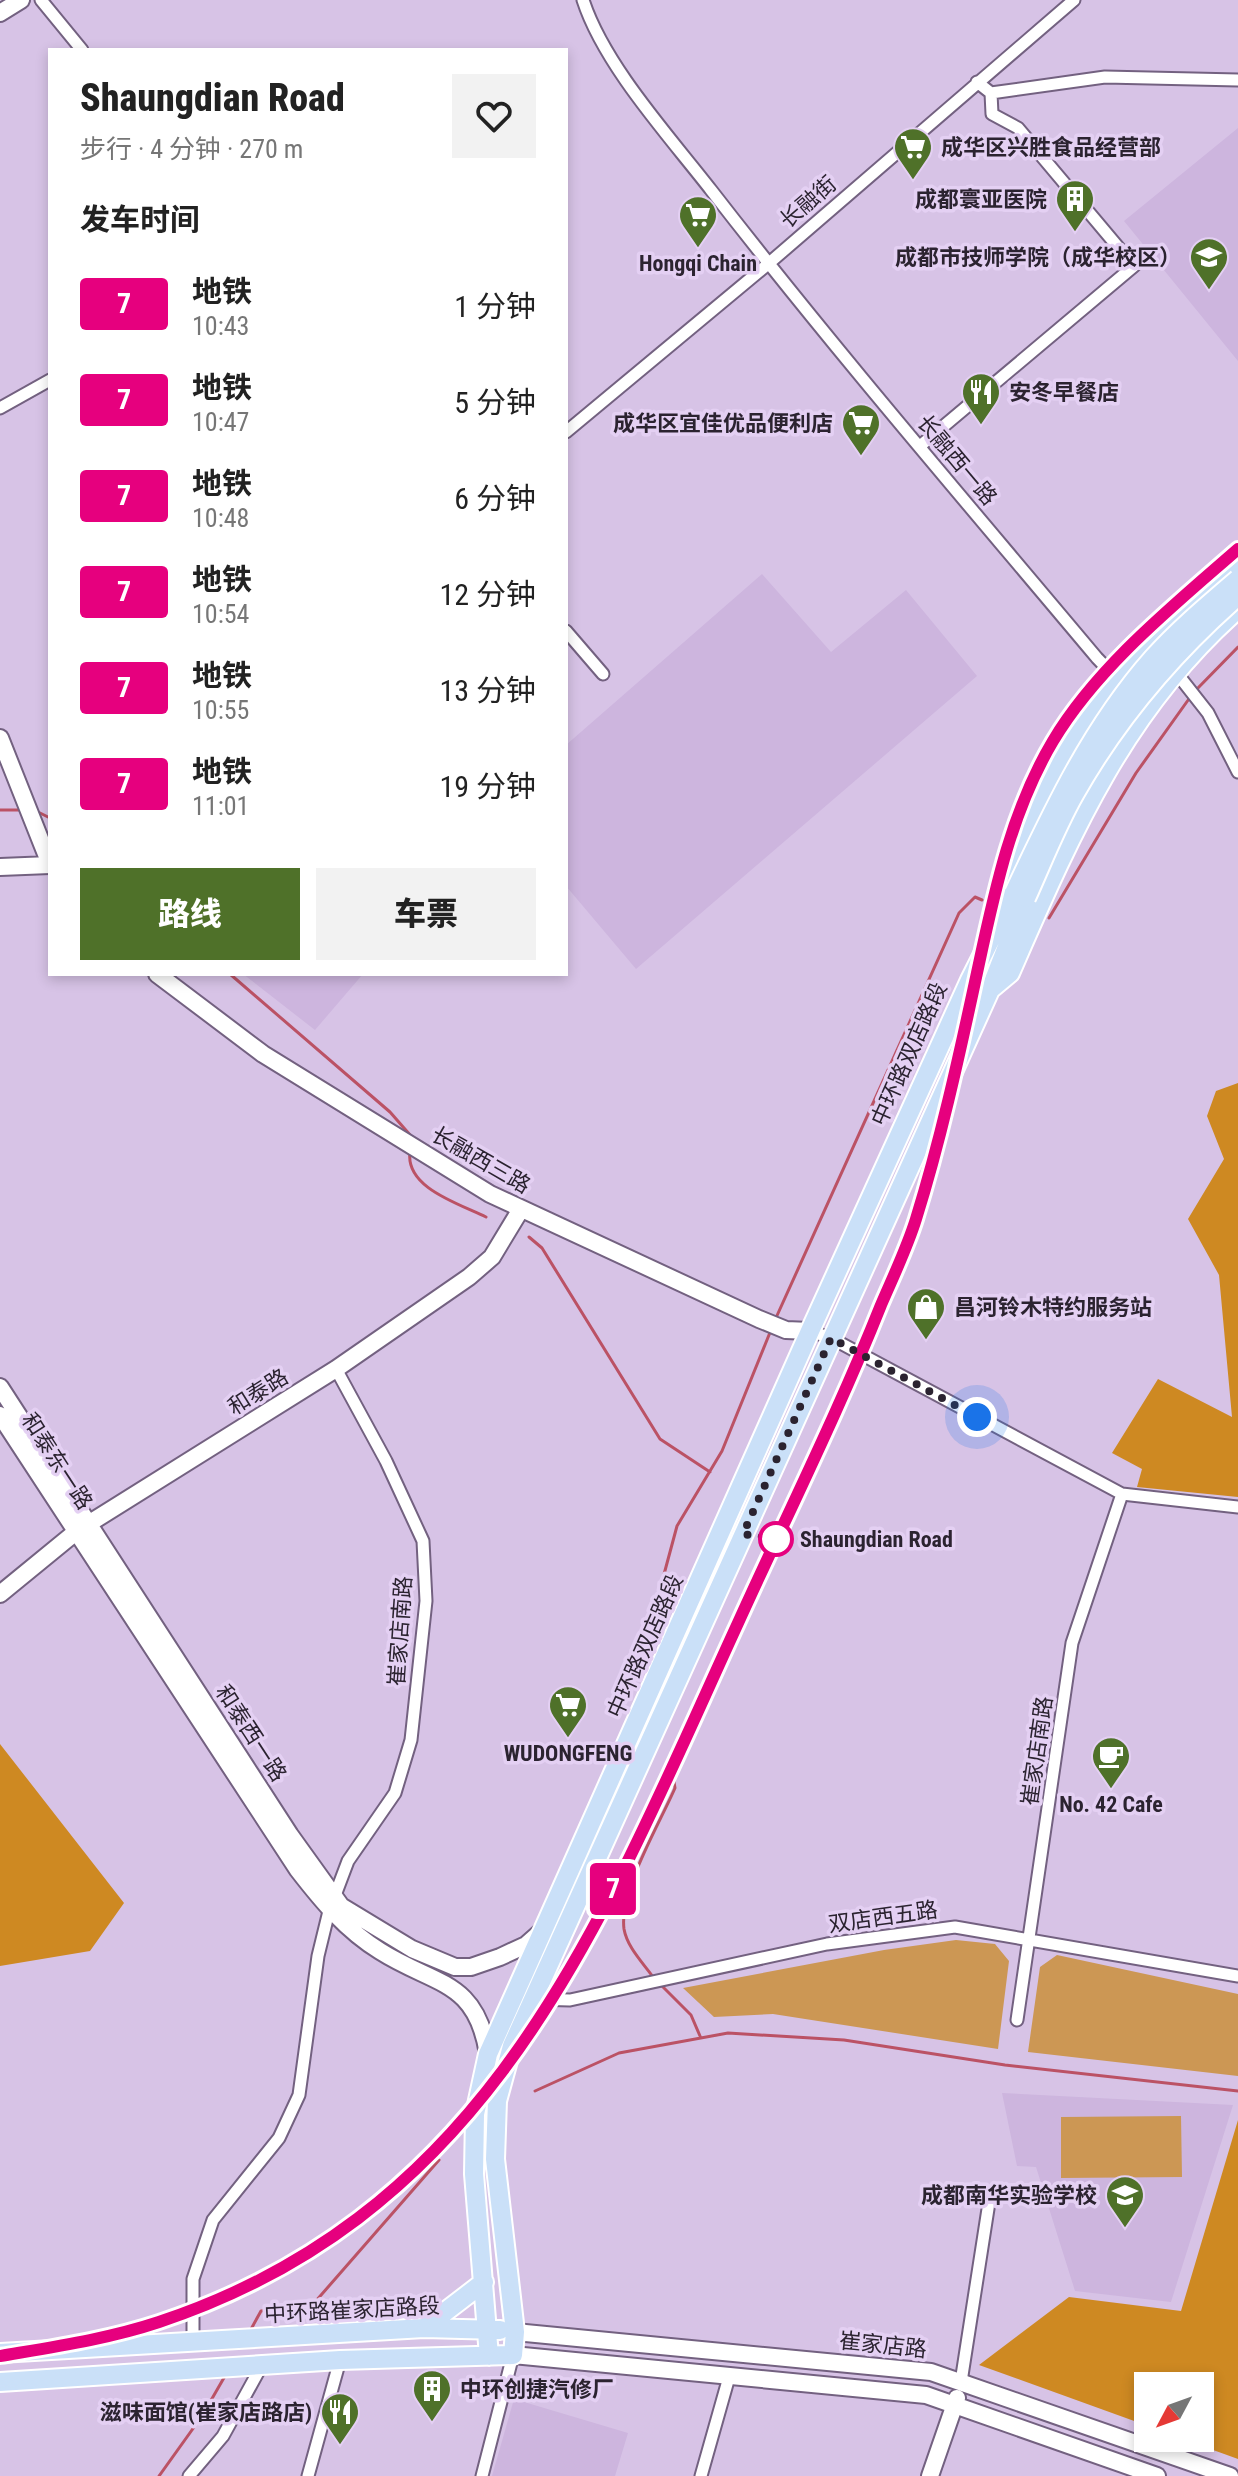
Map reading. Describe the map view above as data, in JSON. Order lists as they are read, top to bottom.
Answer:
{
  "streets": {
    "main road": ["中环路双店路段", "中环路崔家店路段"],
    "street": [
      "长融街",
      "长融西一路",
      "长融西三路",
      "和泰路",
      "和泰东一路",
      "崔家店南路",
      "和泰西一路",
      "双店西五路",
      "崔家店路"
    ]
  },
  "crossings": [
    ["长融街", "长融西一路"],
    ["中环路双店路段", "长融西三路"],
    ["中环路双店路段", "和泰西一路"],
    ["中环路双店路段", "双店西五路"],
    ["中环路双店路段", "中环路崔家店路段"],
    ["中环路双店路段", "崔家店路"],
    ["长融西三路", "和泰路"],
    ["和泰路", "和泰东一路"],
    ["和泰路", "崔家店南路"],
    ["和泰路", "和泰西一路"],
    ["和泰东一路", "和泰西一路"],
    ["崔家店南路", "和泰西一路"],
    ["崔家店南路", "双店西五路"],
    ["崔家店南路", "中环路崔家店路段"],
    ["中环路崔家店路段", "崔家店路"]
  ],
  "places": {
    "supermarket": [
      "成华区兴胜食品经营部",
      "Hongqi Chain",
      "成华区宜佳优品便利店",
      "WUDONGFENG"
    ],
    "building": ["成都寰亚医院", "中环创捷汽修厂"],
    "school or university": ["成都市技师学院（成华校区）", "成都南华实验学校"],
    "restaurant": ["安冬早餐店", "滋味面馆(崔家店路店)"],
    "shop": ["昌河铃木特约服务站"],
    "other": ["Shaungdian Road"],
    "cafe": ["No. 42 Cafe"]
  },
  "lines": ["metro line 7"],
  "north": "bottom left",
  "page": {
    "on_map": "7",
    "heading": [
      ["Shaungdian Road", "步行 · 4 分钟 · 270 m"],
      "发车时间"
    ],
    "list": [
      {
        "mark": "7",
        "name": "地铁",
        "note": "10:43",
        "value": "1 分钟"
      },
      {
        "mark": "7",
        "name": "地铁",
        "note": "10:47",
        "value": "5 分钟"
      },
      {
        "mark": "7",
        "name": "地铁",
        "note": "10:48",
        "value": "6 分钟"
      },
      {
        "mark": "7",
        "name": "地铁",
        "note": "10:54",
        "value": "12 分钟"
      },
      {
        "mark": "7",
        "name": "地铁",
        "note": "10:55",
        "value": "13 分钟"
      },
      {
        "mark": "7",
        "name": "地铁",
        "note": "11:01",
        "value": "19 分钟"
      }
    ],
    "buttons": ["路线", "车票"]
  }
}
